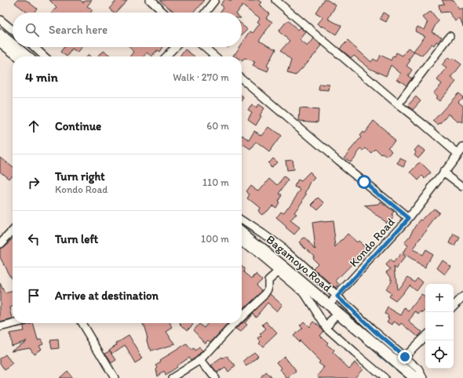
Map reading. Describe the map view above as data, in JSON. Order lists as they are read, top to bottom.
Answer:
{
  "streets": {
    "highway": ["Bagamoyo Road"],
    "street": ["Kondo Road"]
  },
  "crossings": [
    ["Kondo Road", "Bagamoyo Road"]
  ],
  "page": {
    "search": "Search here",
    "heading": ["4 min", "Walk · 270 m"],
    "list": [
      ["Continue", "60 m"],
      ["Turn right", "Kondo Road", "110 m"],
      ["Turn left", "100 m"],
      "Arrive at destination"
    ],
    "map_buttons": ["+", "−"]
  }
}
